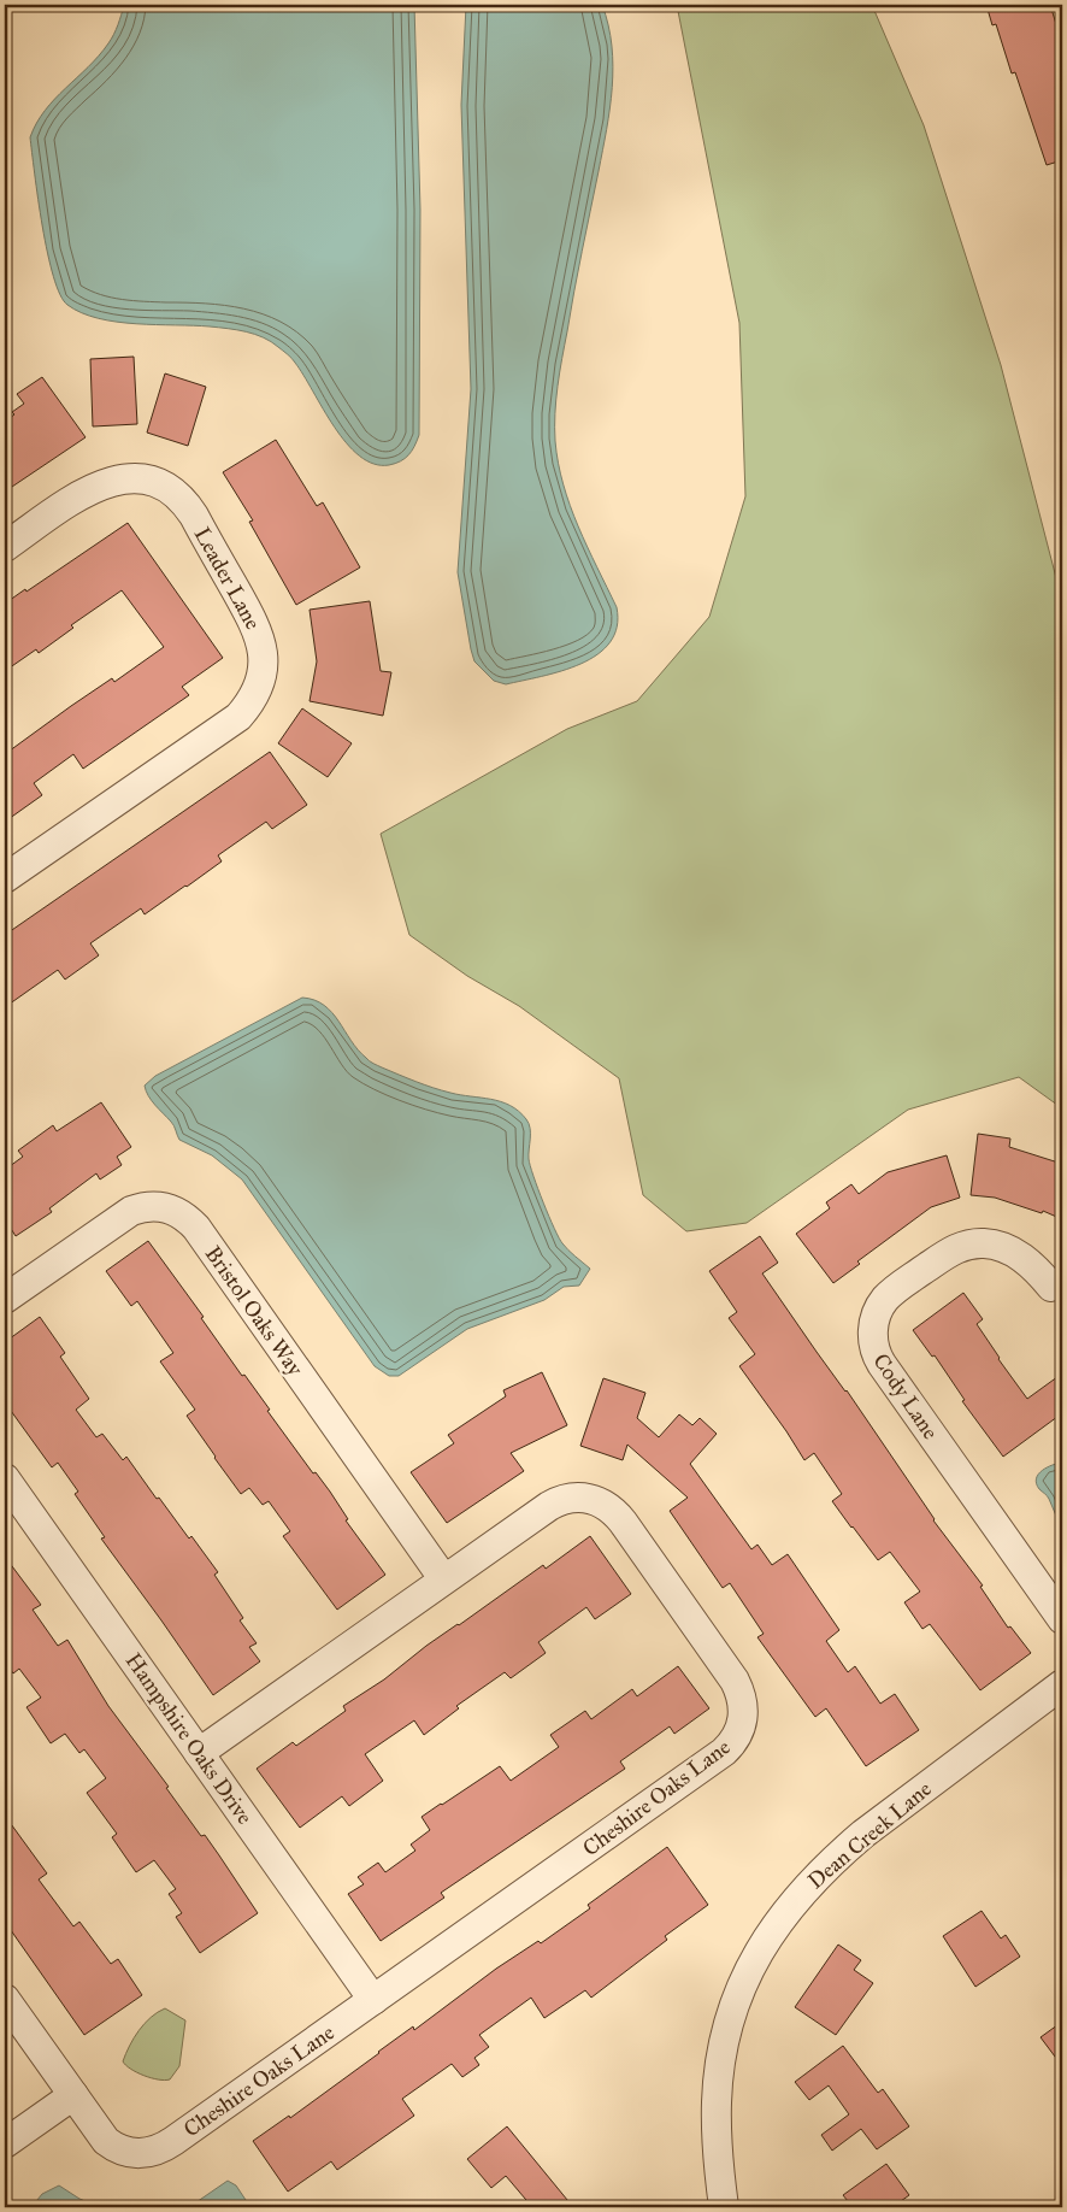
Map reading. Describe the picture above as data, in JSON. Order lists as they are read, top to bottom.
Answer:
{
  "streets": {
    "street": [
      "Leader Lane",
      "Bristol Oaks Way",
      "Cody Lane",
      "Hampshire Oaks Drive",
      "Cheshire Oaks Lane",
      "Dean Creek Lane"
    ]
  },
  "crossings": [
    ["Bristol Oaks Way", "Cheshire Oaks Lane"],
    ["Hampshire Oaks Drive", "Cheshire Oaks Lane"]
  ]
}
